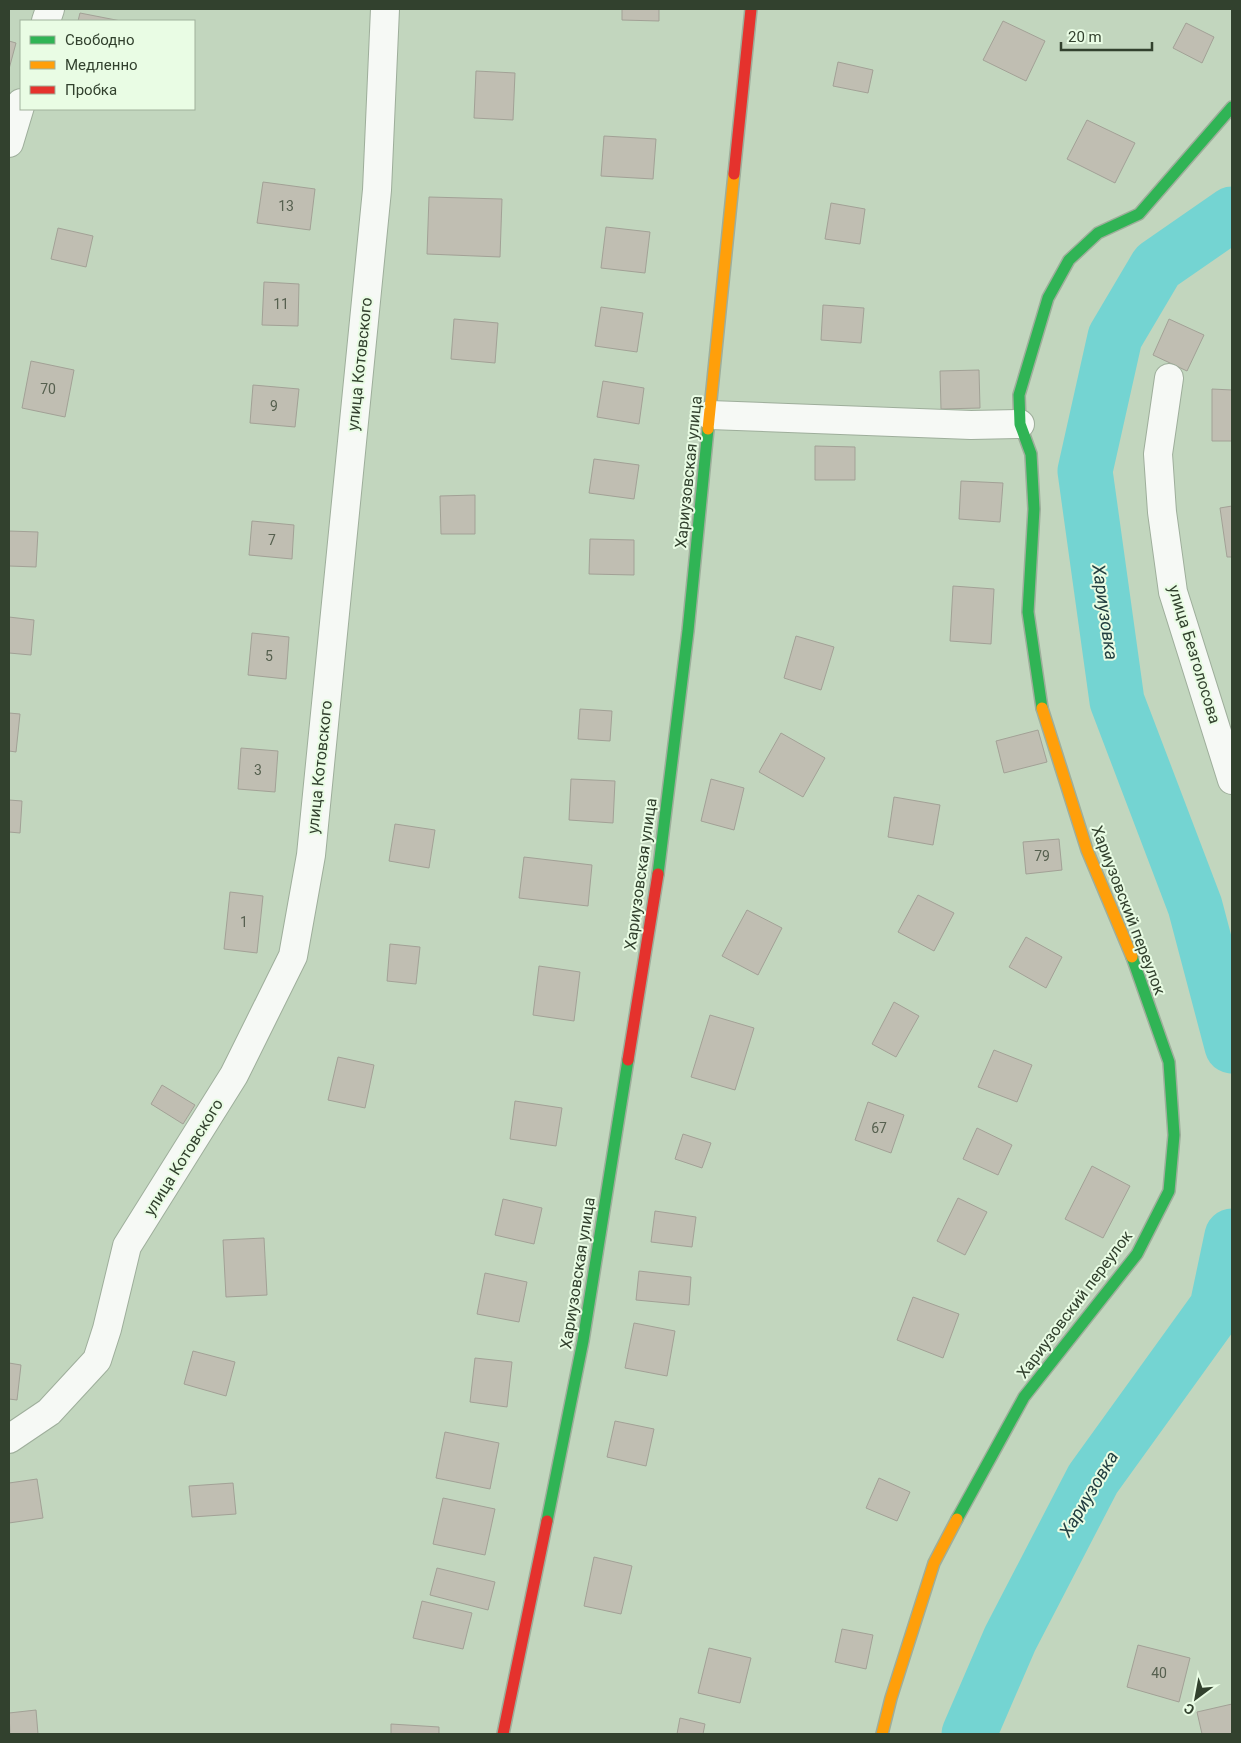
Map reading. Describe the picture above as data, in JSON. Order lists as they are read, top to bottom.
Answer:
{
  "streets": {
    "street": [
      "улица Котовского",
      "Хариузовская улица",
      "улица Безголосова",
      "Хариузовский переулок"
    ]
  },
  "water": ["Хариузовка"],
  "house_numbers": [
    "13",
    "11",
    "70",
    "9",
    "7",
    "5",
    "3",
    "79",
    "1",
    "67",
    "40"
  ],
  "legend": ["Свободно", "Медленно", "Пробка"],
  "scale_bar": "20 m",
  "north": "bottom left"
}
